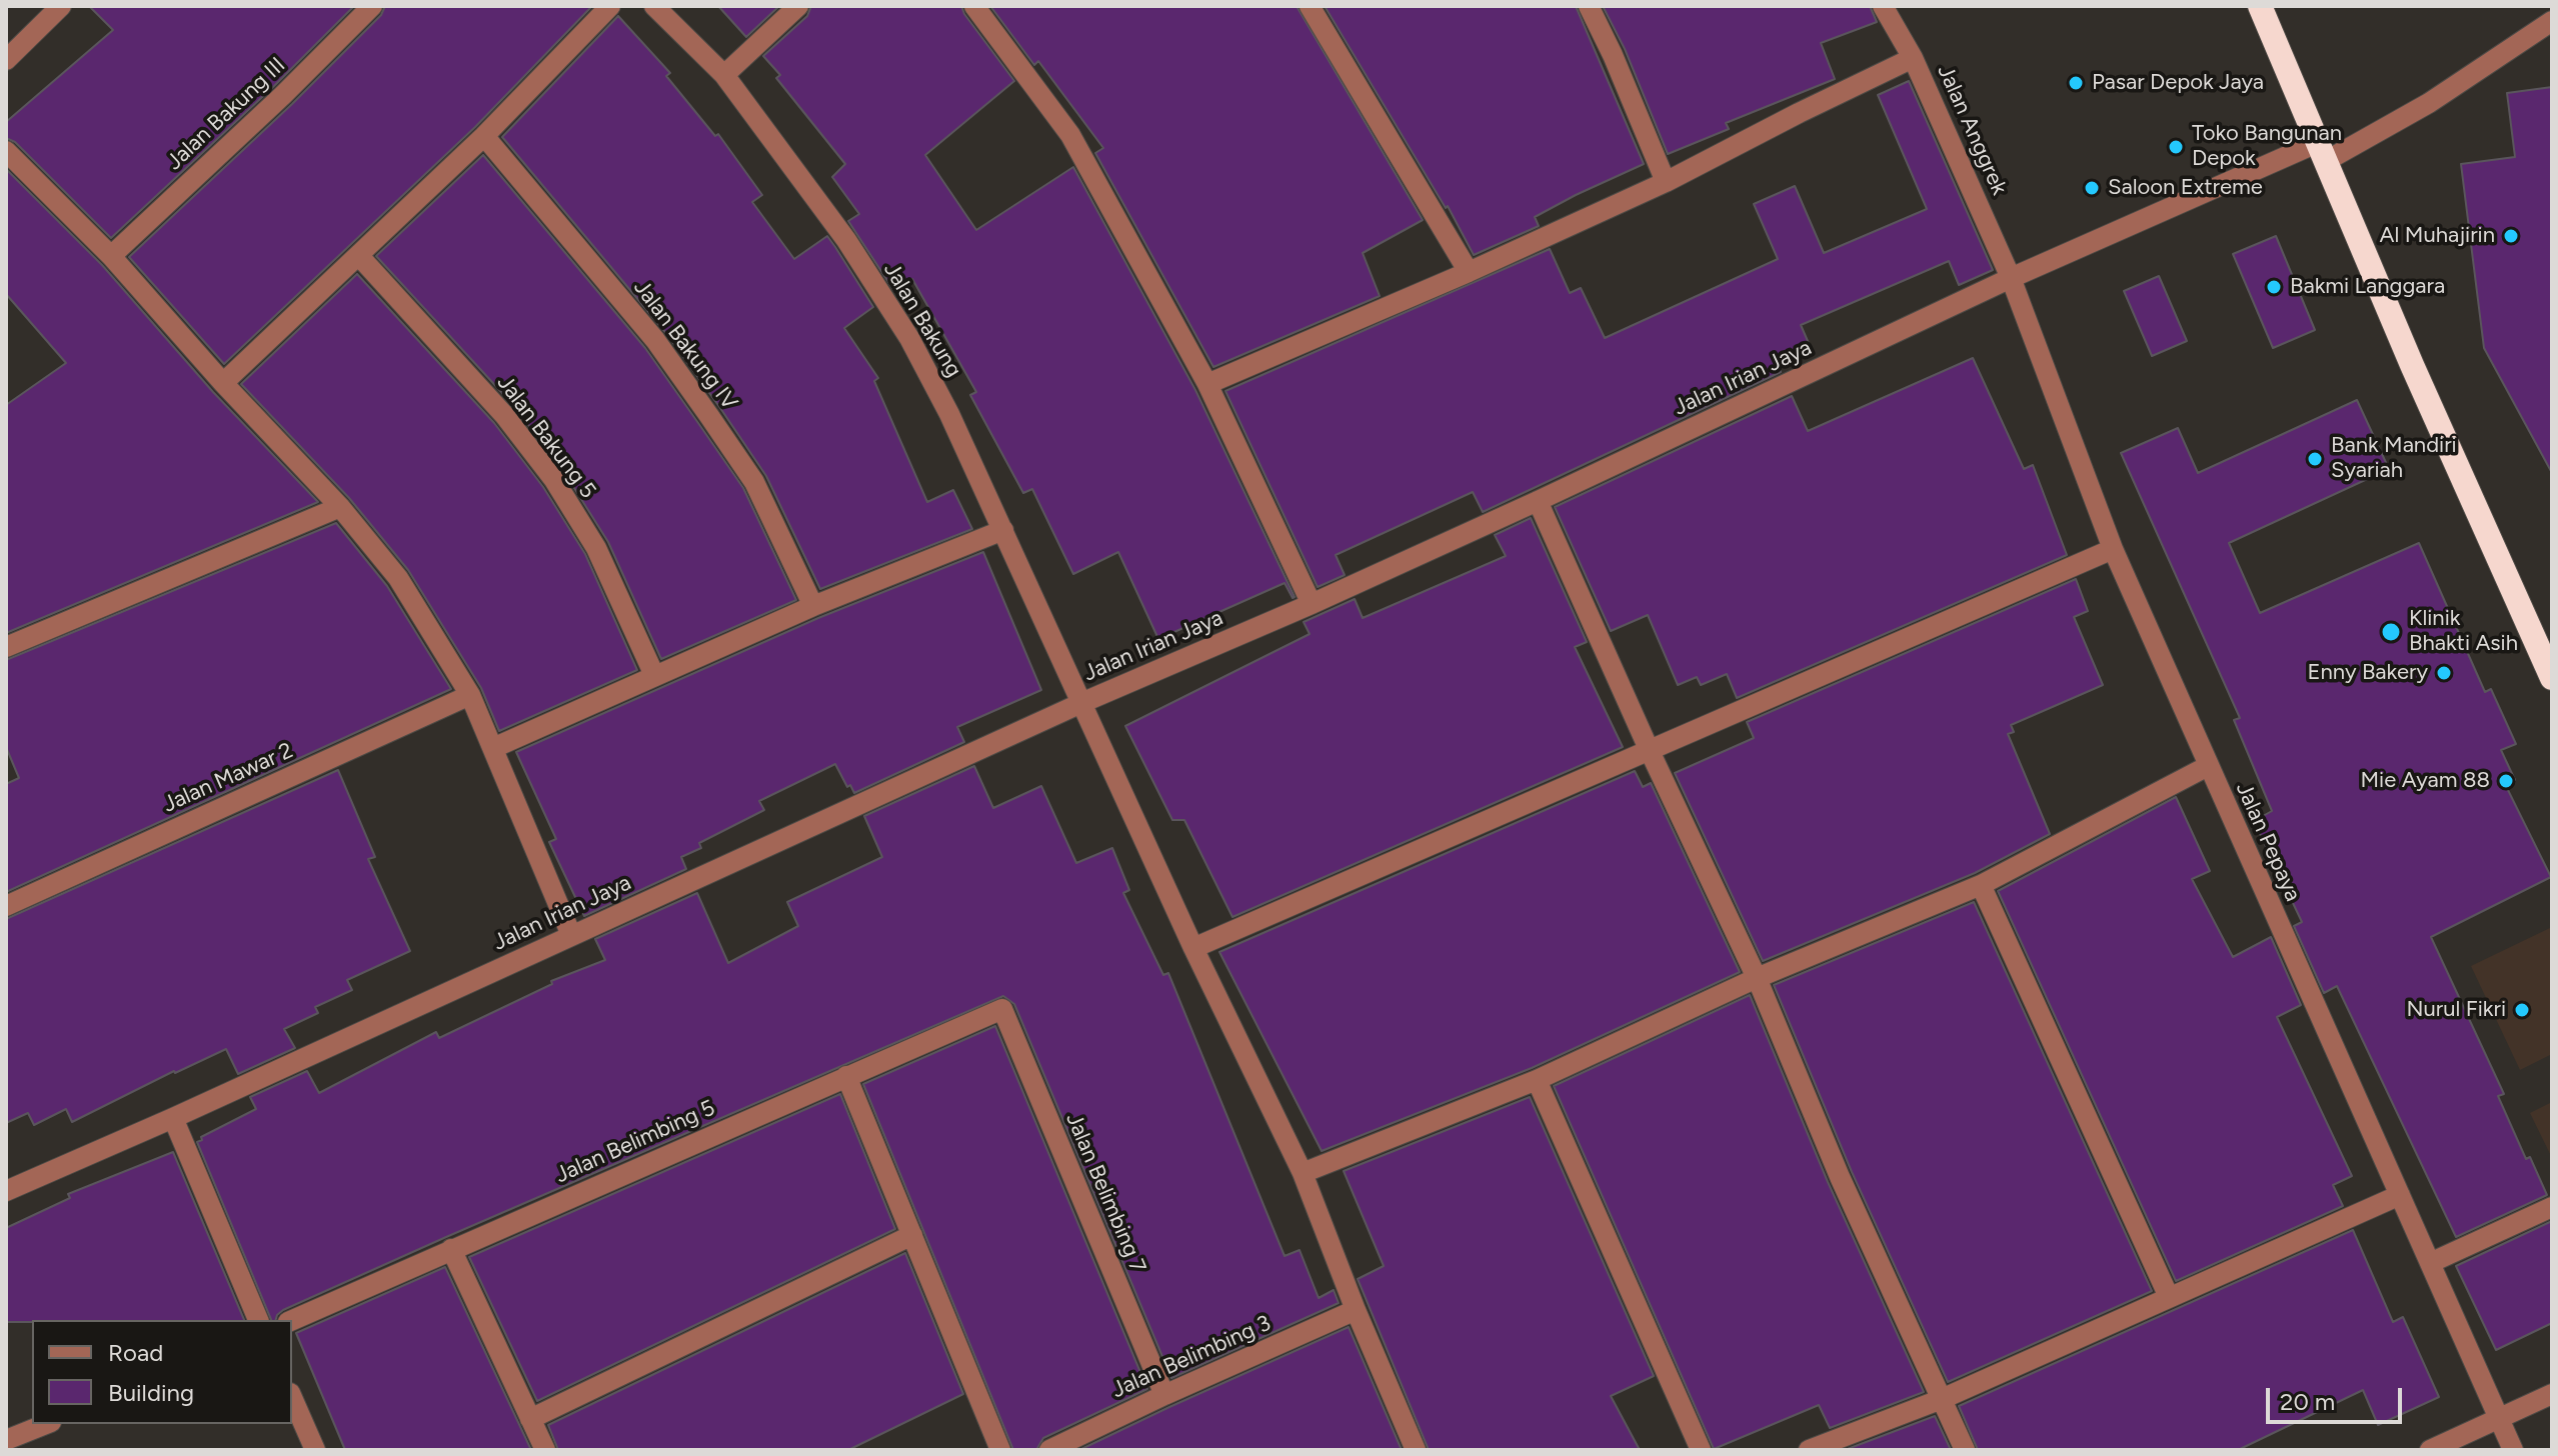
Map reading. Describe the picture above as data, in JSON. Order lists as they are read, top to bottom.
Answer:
{
  "streets": {
    "street": [
      "Jalan Bakung III",
      "Jalan Anggrek",
      "Jalan Bakung",
      "Jalan Bakung IV",
      "Jalan Irian Jaya",
      "Jalan Bakung 5",
      "Jalan Mawar 2",
      "Jalan Pepaya",
      "Jalan Belimbing 5",
      "Jalan Belimbing 7",
      "Jalan Belimbing 3"
    ]
  },
  "crossings": [
    ["Jalan Anggrek", "Jalan Irian Jaya"],
    ["Jalan Anggrek", "Jalan Pepaya"],
    ["Jalan Bakung", "Jalan Irian Jaya"],
    ["Jalan Bakung", "Jalan Belimbing 3"],
    ["Jalan Irian Jaya", "Jalan Pepaya"],
    ["Jalan Belimbing 5", "Jalan Belimbing 7"],
    ["Jalan Belimbing 7", "Jalan Belimbing 3"]
  ],
  "places": [
    "Pasar Depok Jaya",
    "Toko Bangunan Depok",
    "Saloon Extreme",
    "Al Muhajirin",
    "Bakmi Langgara",
    "Bank Mandiri Syariah",
    "Klinik Bhakti Asih",
    "Enny Bakery",
    "Mie Ayam 88",
    "Nurul Fikri"
  ],
  "legend": ["Road", "Building"],
  "scale_bar": "20 m"
}
